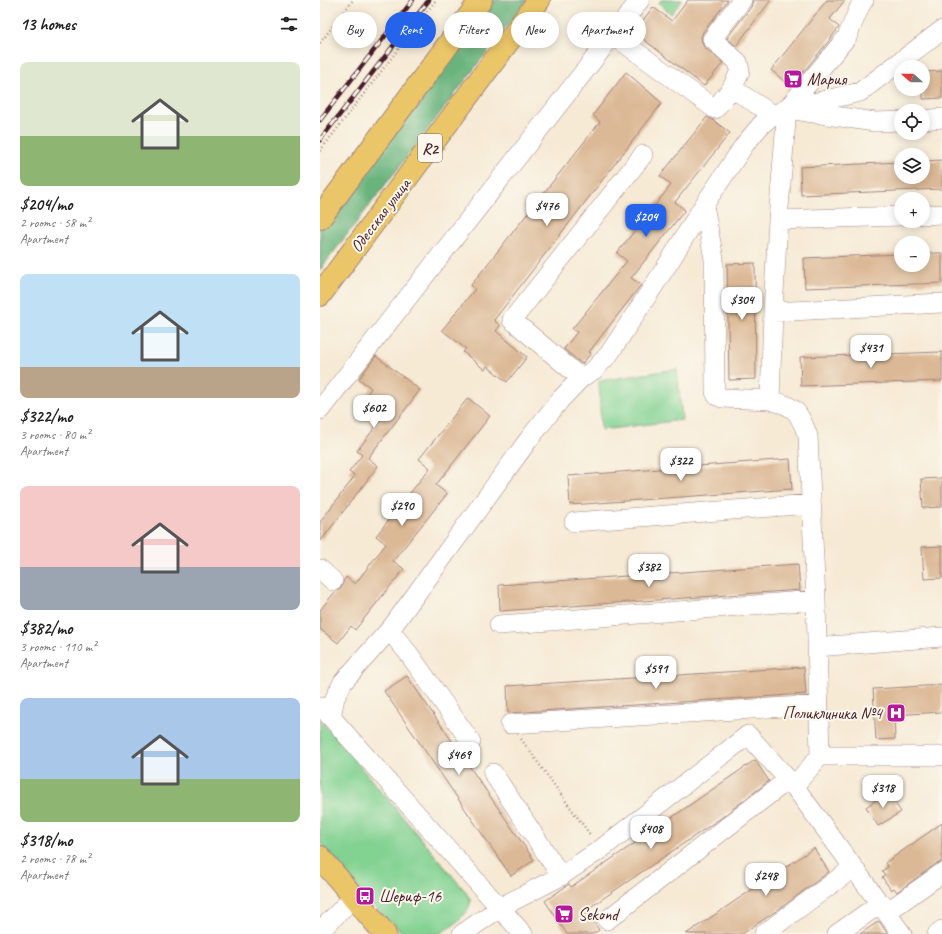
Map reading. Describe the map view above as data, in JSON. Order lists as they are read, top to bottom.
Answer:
{
  "streets": {
    "main road": ["R2", "Одесская улица"]
  },
  "places": {
    "supermarket": ["Мария", "Sekond"],
    "hospital": ["Поликлиника №4"],
    "bus stop": ["Шериф-16"]
  },
  "north": "left",
  "page": {
    "heading": "13 homes",
    "chip": [
      "Buy",
      "Rent",
      "Filters",
      "New",
      "Apartment"
    ],
    "list": [
      {
        "name": "$204/mo",
        "note": "2 rooms · 58 m² · Apartment"
      },
      {
        "name": "$322/mo",
        "note": "3 rooms · 80 m² · Apartment"
      },
      {
        "name": "$382/mo",
        "note": "3 rooms · 110 m² · Apartment"
      },
      {
        "name": "$318/mo",
        "note": "2 rooms · 78 m² · Apartment"
      }
    ],
    "map_buttons": ["+", "−"],
    "price": [
      "$476",
      "$204",
      "$304",
      "$431",
      "$602",
      "$322",
      "$290",
      "$382",
      "$591",
      "$469",
      "$318",
      "$408",
      "$248"
    ]
  }
}
